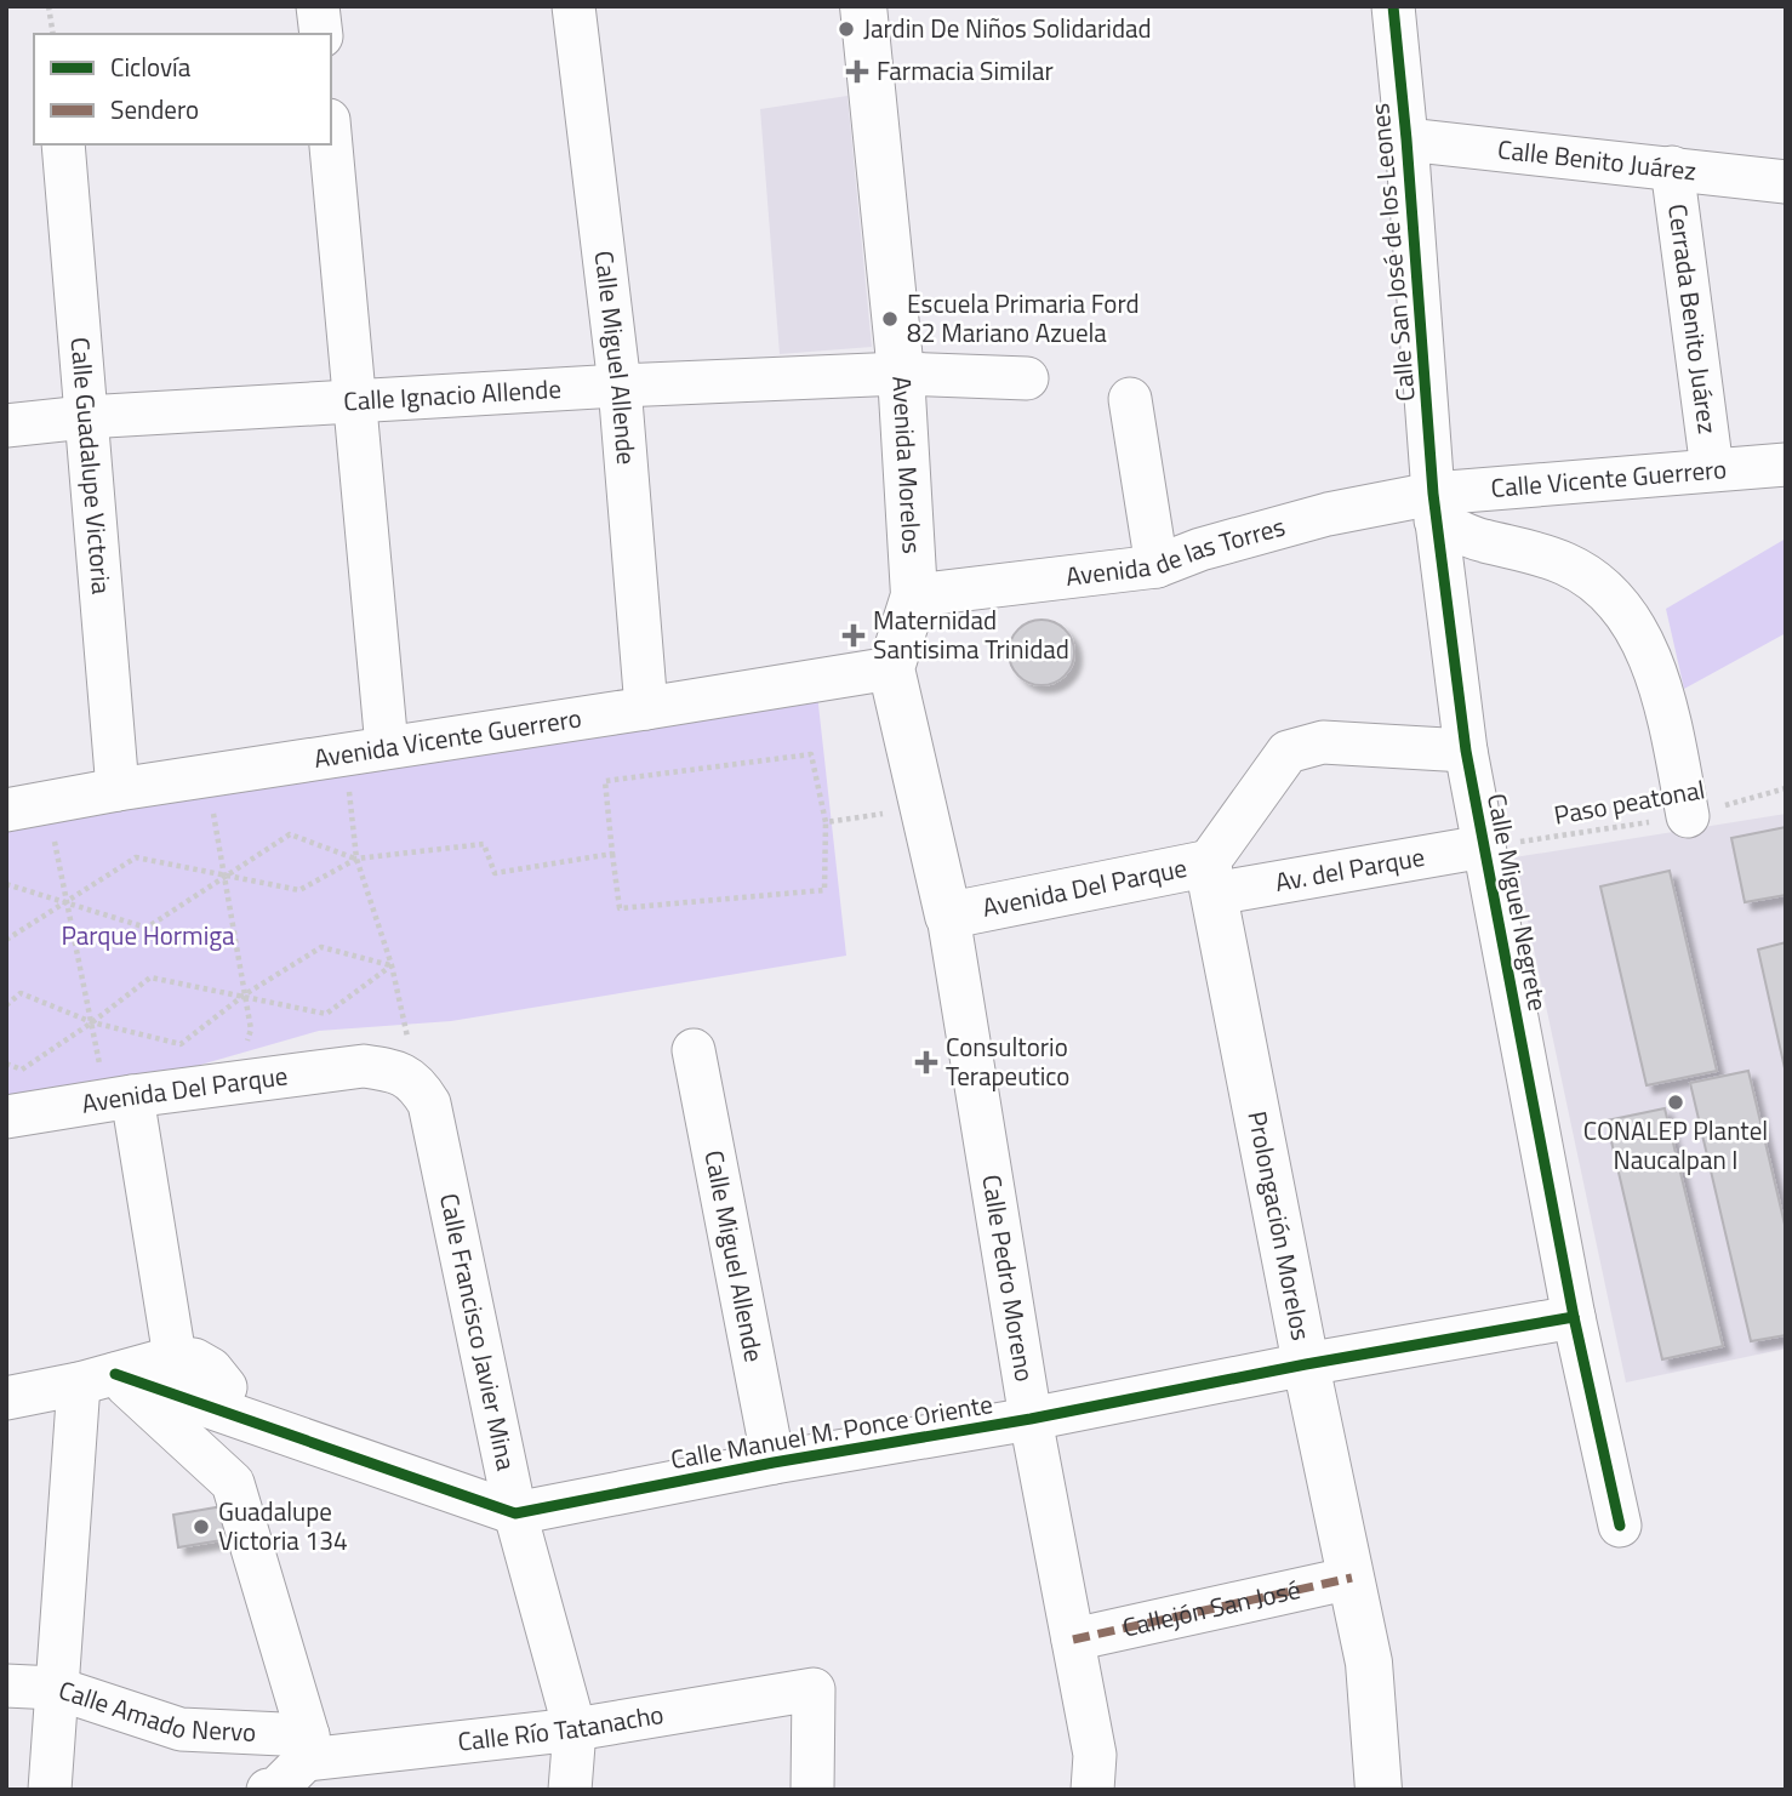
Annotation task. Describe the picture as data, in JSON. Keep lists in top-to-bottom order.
{
  "streets": {
    "main road": ["Avenida Morelos", "Avenida Del Parque", "Prolongación Morelos"],
    "street": [
      "Calle Benito Juárez",
      "Calle San José de los Leones",
      "Cerrada Benito Juárez",
      "Calle Miguel Allende",
      "Calle Ignacio Allende",
      "Calle Guadalupe Victoria",
      "Calle Vicente Guerrero",
      "Avenida de las Torres",
      "Avenida Vicente Guerrero",
      "Av. del Parque",
      "Calle Miguel Negrete",
      "Calle Pedro Moreno",
      "Calle Francisco Javier Mina",
      "Calle Manuel M. Ponce Oriente",
      "Callejón San José",
      "Calle Amado Nervo",
      "Calle Río Tatanacho"
    ],
    "path": ["Paso peatonal"]
  },
  "crossings": [
    ["Calle Benito Juárez", "Calle San José de los Leones"],
    ["Calle Benito Juárez", "Cerrada Benito Juárez"],
    ["Calle San José de los Leones", "Calle Vicente Guerrero"],
    ["Calle San José de los Leones", "Avenida de las Torres"],
    ["Calle San José de los Leones", "Calle Miguel Negrete"],
    ["Cerrada Benito Juárez", "Calle Vicente Guerrero"],
    ["Calle Miguel Allende", "Calle Ignacio Allende"],
    ["Calle Miguel Allende", "Avenida Vicente Guerrero"],
    ["Calle Miguel Allende", "Calle Manuel M. Ponce Oriente"],
    ["Calle Ignacio Allende", "Calle Guadalupe Victoria"],
    ["Calle Ignacio Allende", "Avenida Morelos"],
    ["Calle Guadalupe Victoria", "Avenida Vicente Guerrero"],
    ["Avenida Morelos", "Avenida de las Torres"],
    ["Avenida Morelos", "Avenida Vicente Guerrero"],
    ["Calle Vicente Guerrero", "Avenida de las Torres"],
    ["Calle Vicente Guerrero", "Calle Miguel Negrete"],
    ["Avenida de las Torres", "Calle Miguel Negrete"],
    ["Paso peatonal", "Av. del Parque"],
    ["Paso peatonal", "Calle Miguel Negrete"],
    ["Av. del Parque", "Avenida Del Parque"],
    ["Av. del Parque", "Calle Miguel Negrete"],
    ["Av. del Parque", "Prolongación Morelos"],
    ["Avenida Del Parque", "Calle Miguel Negrete"],
    ["Avenida Del Parque", "Prolongación Morelos"],
    ["Avenida Del Parque", "Calle Pedro Moreno"],
    ["Avenida Del Parque", "Calle Francisco Javier Mina"],
    ["Calle Miguel Negrete", "Calle Manuel M. Ponce Oriente"],
    ["Prolongación Morelos", "Calle Manuel M. Ponce Oriente"],
    ["Prolongación Morelos", "Callejón San José"],
    ["Calle Pedro Moreno", "Calle Manuel M. Ponce Oriente"],
    ["Calle Pedro Moreno", "Callejón San José"],
    ["Calle Francisco Javier Mina", "Calle Manuel M. Ponce Oriente"],
    ["Calle Francisco Javier Mina", "Calle Río Tatanacho"],
    ["Calle Amado Nervo", "Calle Río Tatanacho"]
  ],
  "parks": ["Parque Hormiga"],
  "places": {
    "other": [
      "Jardin De Niños Solidaridad",
      "Escuela Primaria Ford 82 Mariano Azuela",
      "CONALEP Plantel Naucalpan I",
      "Guadalupe Victoria 134"
    ],
    "health": ["Farmacia Similar", "Maternidad Santisima Trinidad", "Consultorio Terapeutico"]
  },
  "legend": ["Ciclovía", "Sendero"]
}
